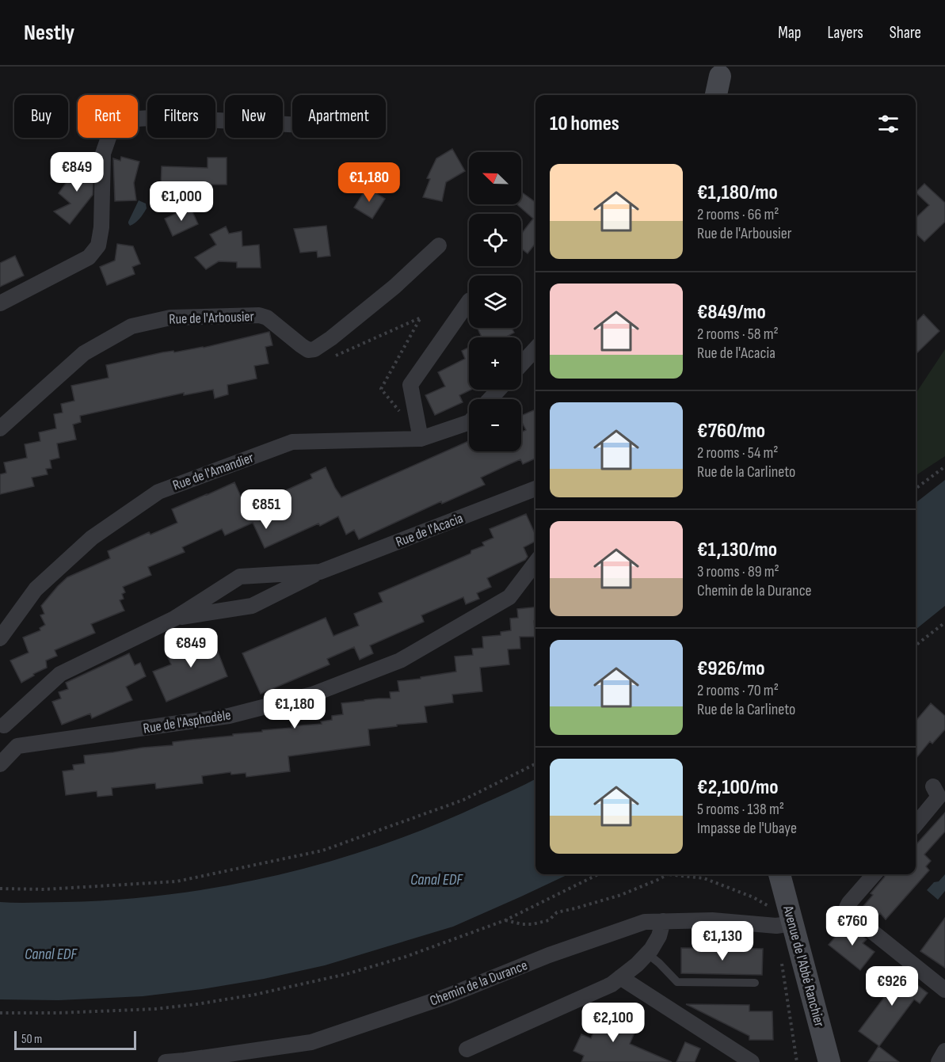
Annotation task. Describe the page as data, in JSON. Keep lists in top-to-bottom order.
{
  "streets": {
    "street": [
      "Rue de l'Arbousier",
      "Rue de l'Amandier",
      "Rue de l'Acacia",
      "Rue de l'Asphodèle",
      "Avenue de l'Abbé Ranchier",
      "Chemin de la Durance"
    ]
  },
  "crossings": [
    ["Avenue de l'Abbé Ranchier", "Chemin de la Durance"]
  ],
  "water": ["Canal EDF"],
  "scale_bar": "50 m",
  "north": "top left",
  "page": {
    "header": "Nestly",
    "nav": ["Map", "Layers", "Share"],
    "chip": [
      "Buy",
      "Rent",
      "Filters",
      "New",
      "Apartment"
    ],
    "heading": "10 homes",
    "map_buttons": ["+", "−"],
    "price": [
      "€849",
      "€1,180",
      "€1,000",
      "€851",
      "€849",
      "€1,180",
      "€760",
      "€1,130",
      "€926",
      "€2,100"
    ],
    "list": [
      {
        "name": "€1,180/mo",
        "note": "2 rooms · 66 m² · Rue de l'Arbousier"
      },
      {
        "name": "€849/mo",
        "note": "2 rooms · 58 m² · Rue de l'Acacia"
      },
      {
        "name": "€760/mo",
        "note": "2 rooms · 54 m² · Rue de la Carlineto"
      },
      {
        "name": "€1,130/mo",
        "note": "3 rooms · 89 m² · Chemin de la Durance"
      },
      {
        "name": "€926/mo",
        "note": "2 rooms · 70 m² · Rue de la Carlineto"
      },
      {
        "name": "€2,100/mo",
        "note": "5 rooms · 138 m² · Impasse de l'Ubaye"
      }
    ],
    "scale": "50 m"
  }
}
